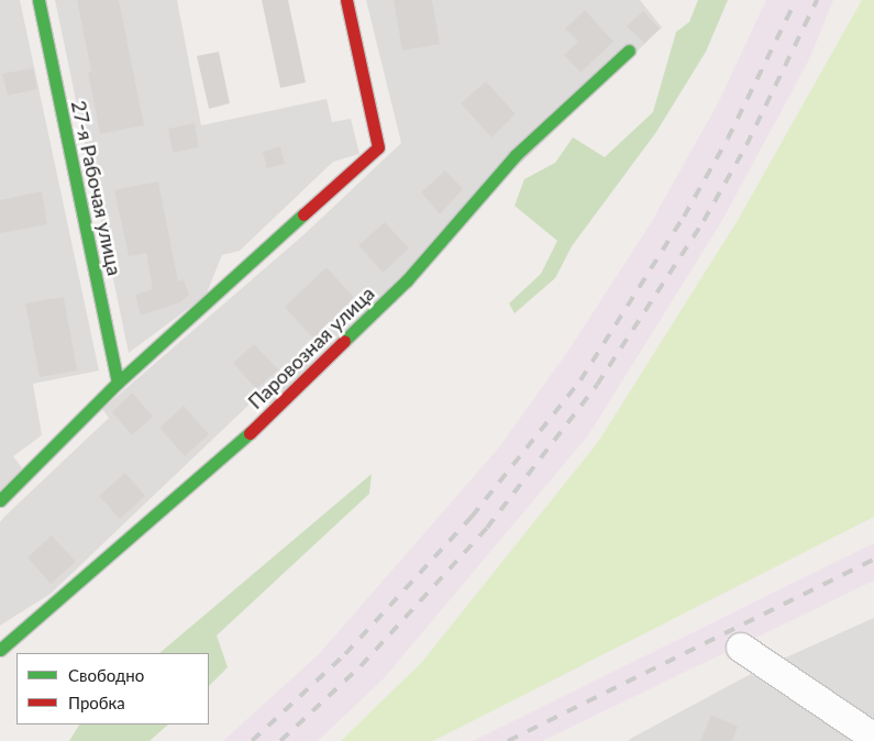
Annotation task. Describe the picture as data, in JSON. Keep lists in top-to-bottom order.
{
  "streets": {
    "street": ["27-я Рабочая улица", "Паровозная улица"]
  },
  "legend": ["Свободно", "Пробка"]
}
